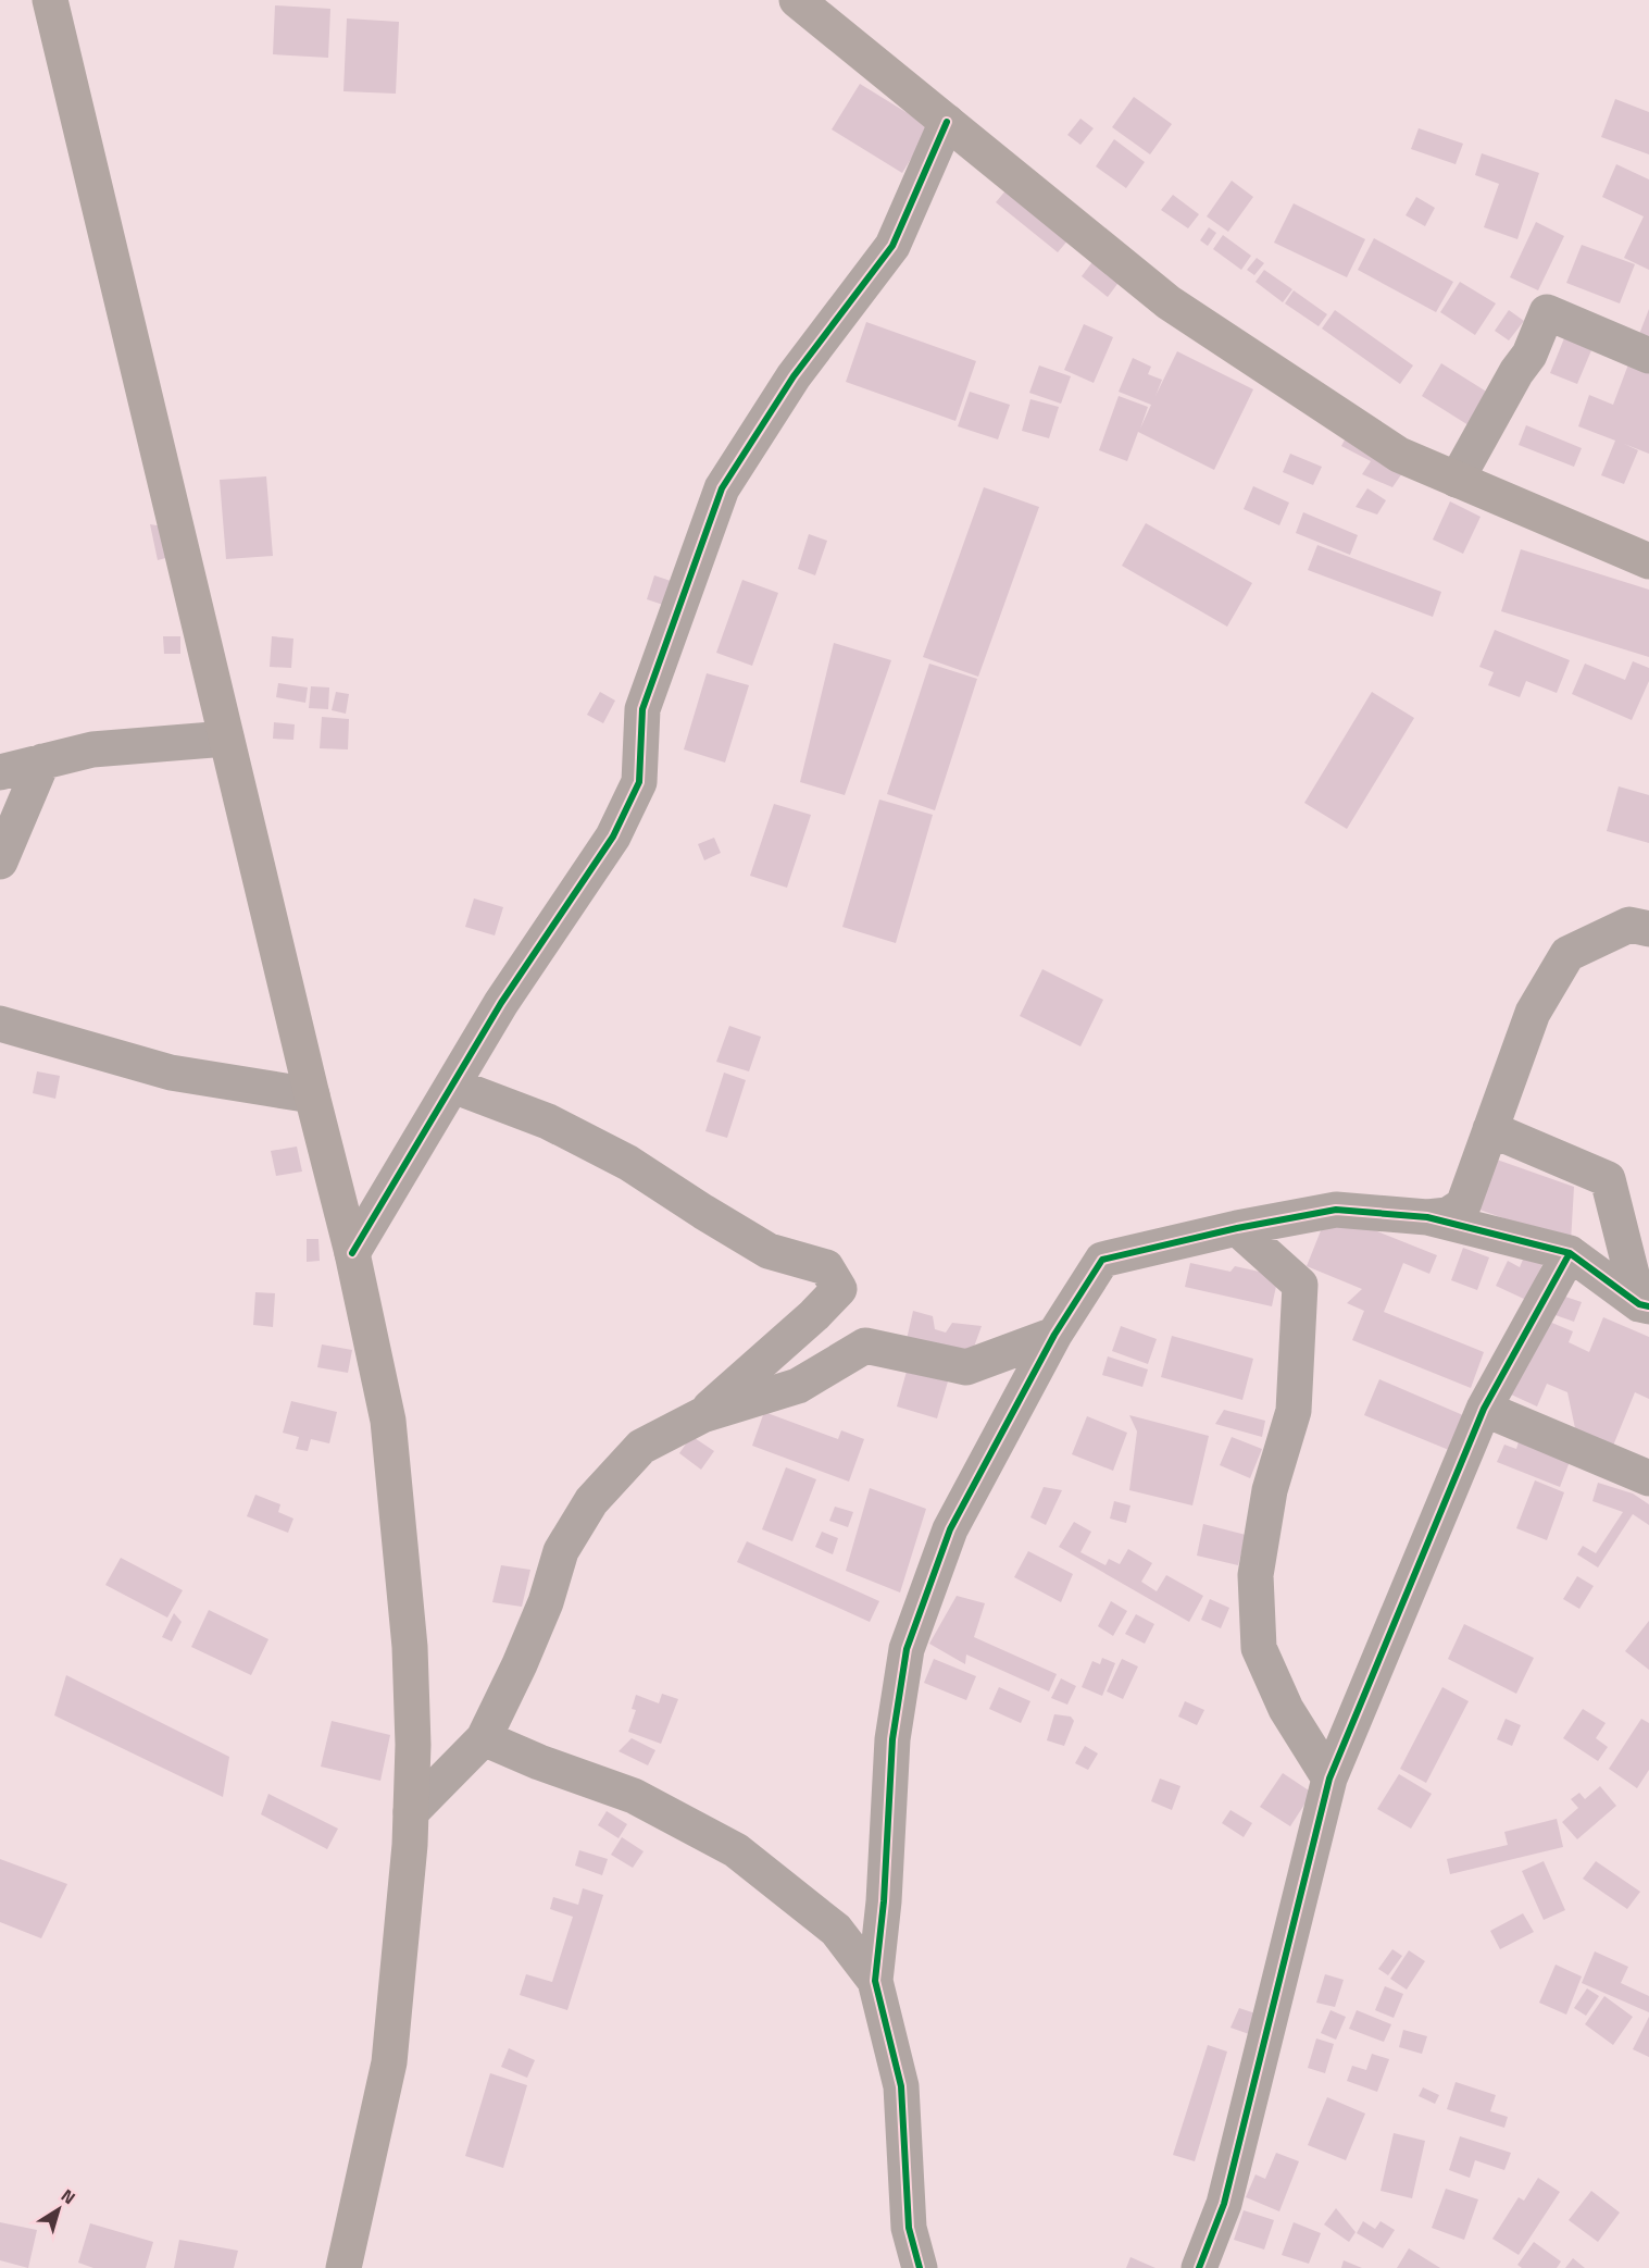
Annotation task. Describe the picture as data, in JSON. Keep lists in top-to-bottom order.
{
  "north": "top right"
}
